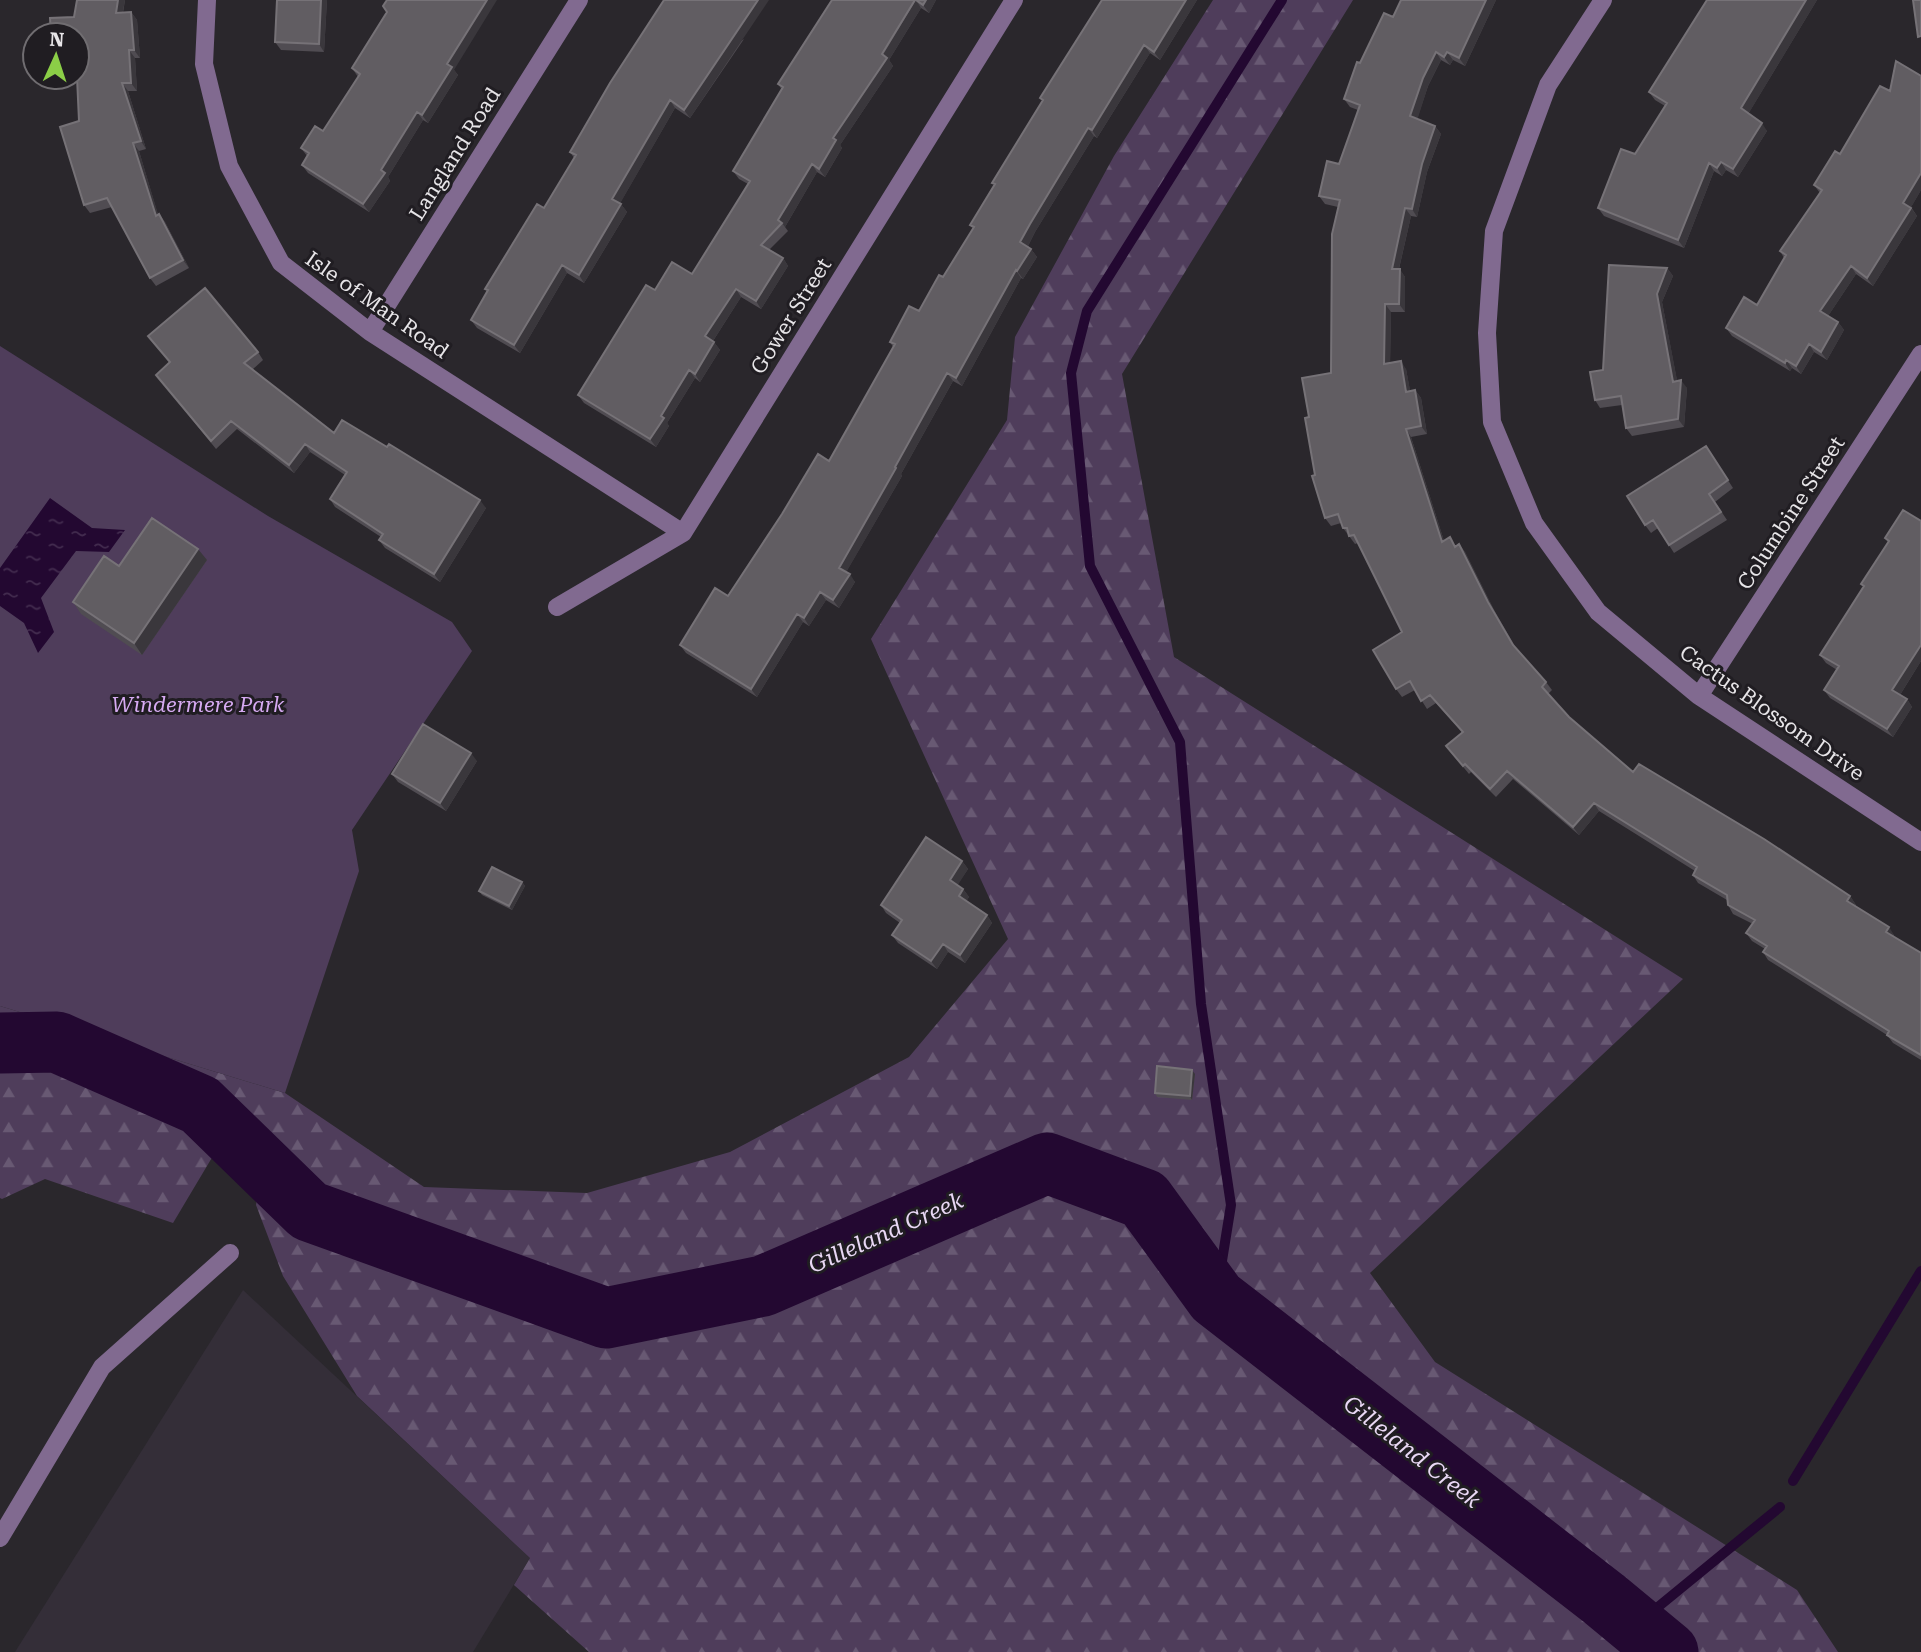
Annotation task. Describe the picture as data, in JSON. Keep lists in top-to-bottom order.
{
  "streets": {
    "street": [
      "Langland Road",
      "Isle of Man Road",
      "Gower Street",
      "Columbine Street",
      "Cactus Blossom Drive"
    ]
  },
  "crossings": [
    ["Langland Road", "Isle of Man Road"],
    ["Isle of Man Road", "Gower Street"],
    ["Columbine Street", "Cactus Blossom Drive"]
  ],
  "water": ["Gilleland Creek"],
  "parks": ["Windermere Park"],
  "north": "top"
}
